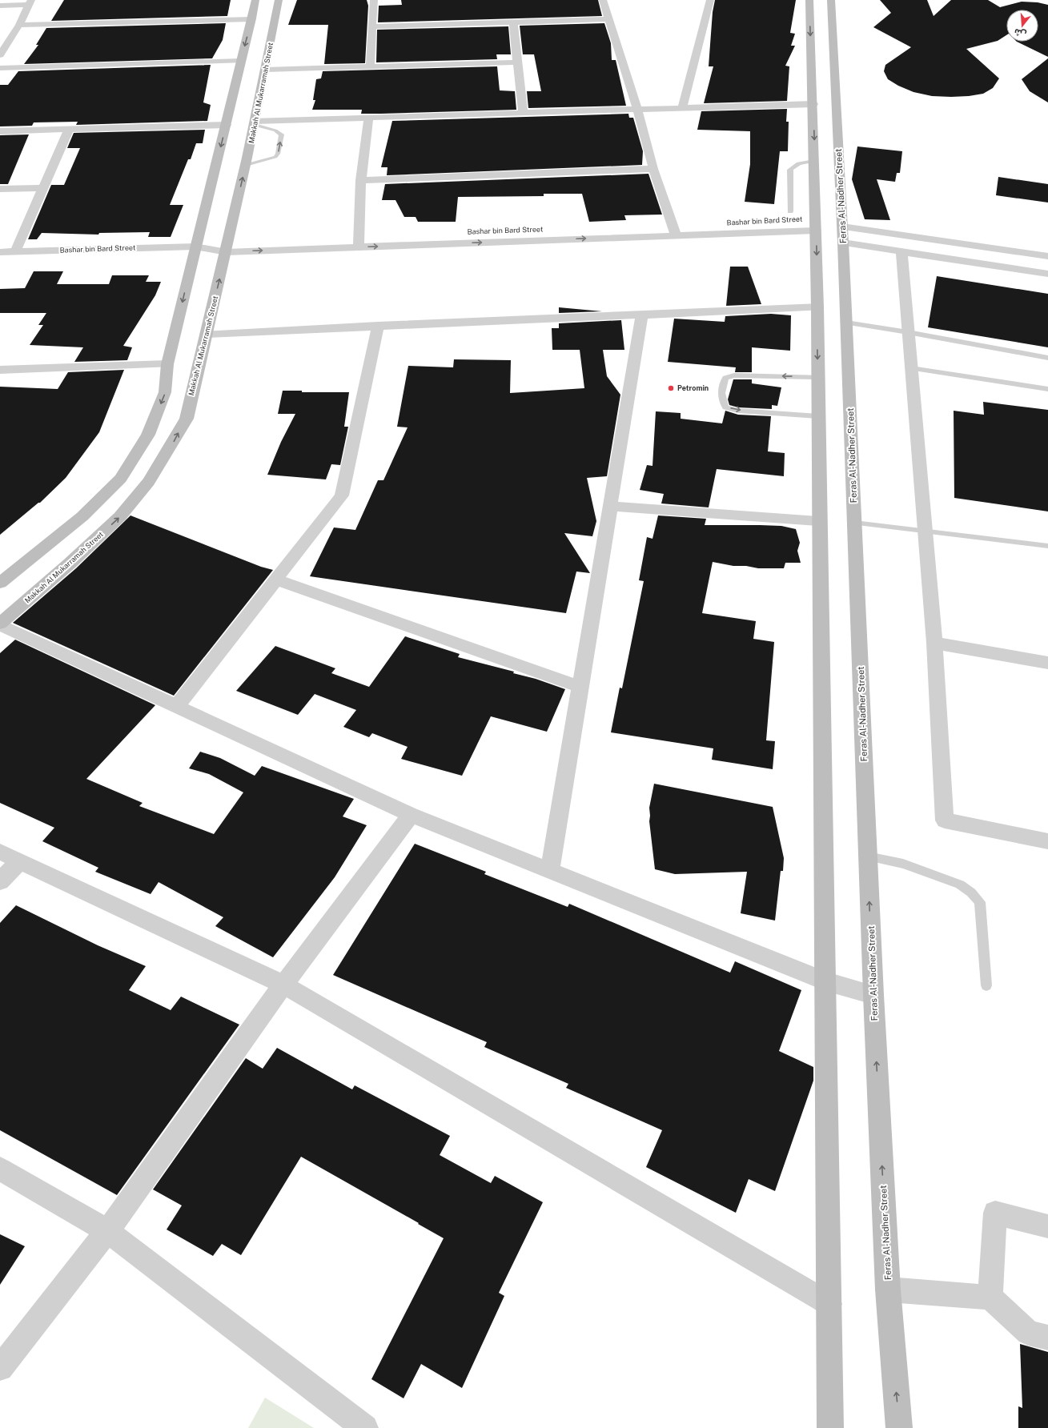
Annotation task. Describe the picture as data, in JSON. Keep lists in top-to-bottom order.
{
  "streets": {
    "street": ["Makkah Al Mukarramah Street", "Feras Al-Nadher Street", "Bashar bin Bard Street"]
  },
  "crossings": [
    ["Makkah Al Mukarramah Street", "Bashar bin Bard Street"]
  ],
  "places": ["Petromin"],
  "north": "bottom"
}
